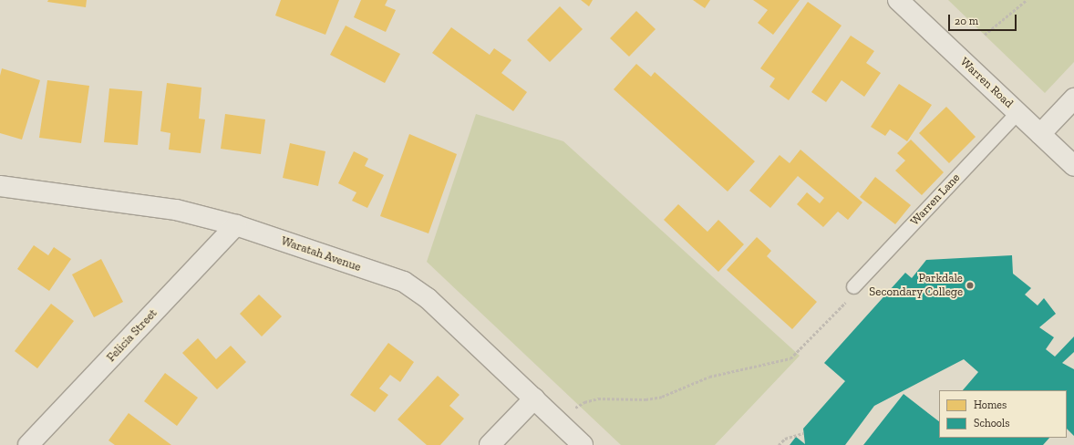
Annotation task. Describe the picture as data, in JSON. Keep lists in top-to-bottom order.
{
  "streets": {
    "street": ["Warren Road", "Waratah Avenue", "Felicia Street"],
    "lane": ["Warren Lane"]
  },
  "crossings": [
    ["Warren Road", "Warren Lane"],
    ["Waratah Avenue", "Felicia Street"]
  ],
  "places": ["Parkdale Secondary College"],
  "legend": ["Homes", "Schools"],
  "scale_bar": "20 m"
}
